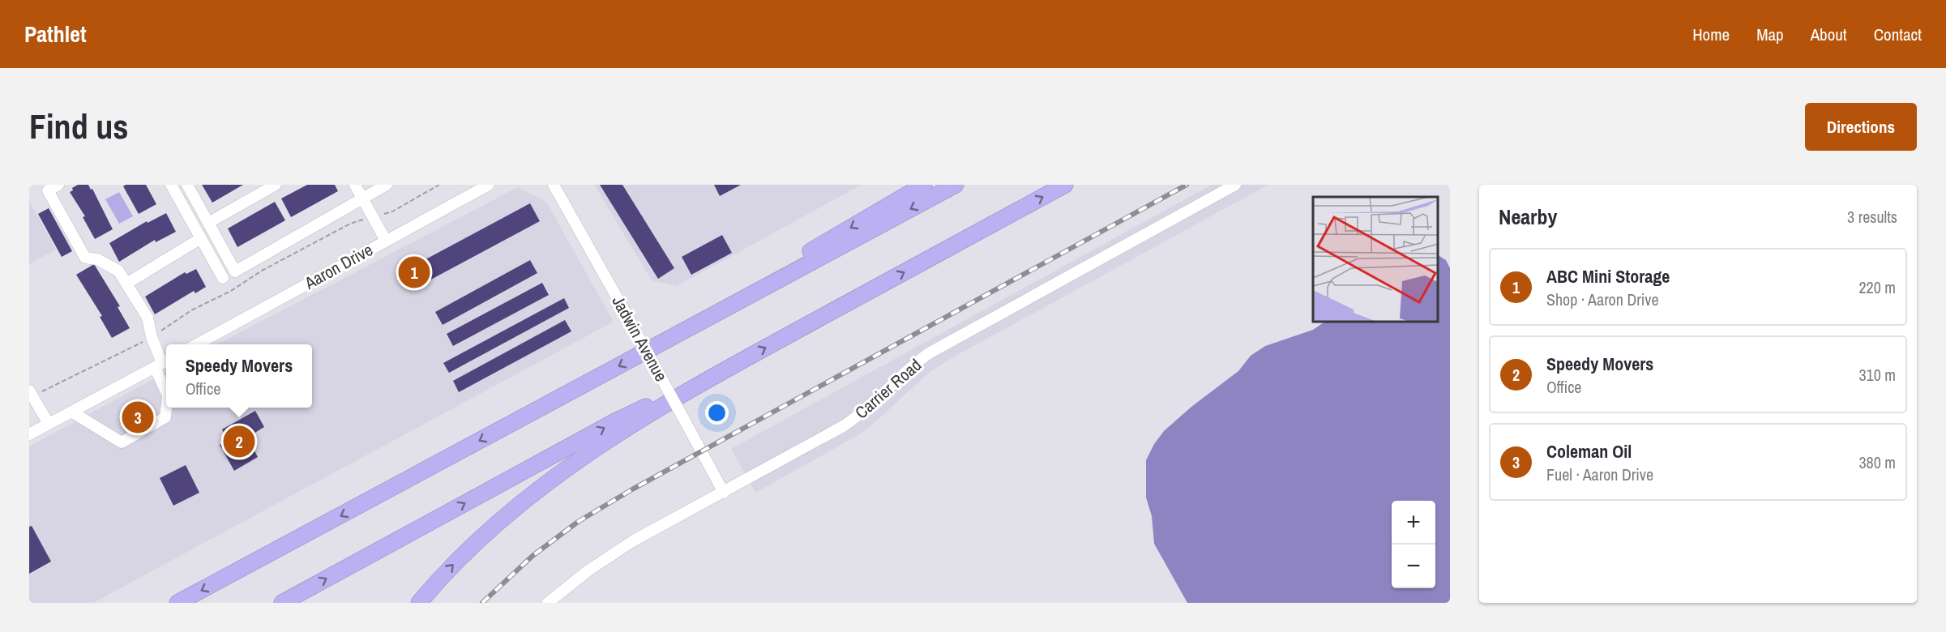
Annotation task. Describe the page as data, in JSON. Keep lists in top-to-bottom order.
{
  "streets": {
    "street": ["Aaron Drive", "Jadwin Avenue", "Carrier Road"]
  },
  "crossings": [
    ["Jadwin Avenue", "Carrier Road"]
  ],
  "page": {
    "header": "Pathlet",
    "nav": [
      "Home",
      "Map",
      "About",
      "Contact"
    ],
    "buttons": "Directions",
    "title": "Find us",
    "heading": ["Nearby", "3 results"],
    "list": [
      {
        "mark": "1",
        "name": "ABC Mini Storage",
        "note": "Shop · Aaron Drive",
        "value": "220 m"
      },
      {
        "mark": "2",
        "name": "Speedy Movers",
        "note": "Office",
        "value": "310 m"
      },
      {
        "mark": "3",
        "name": "Coleman Oil",
        "note": "Fuel · Aaron Drive",
        "value": "380 m"
      }
    ],
    "pins": ["1", "3", "2"],
    "popup": ["Speedy Movers", "Office"],
    "map_buttons": ["+", "−"]
  }
}
